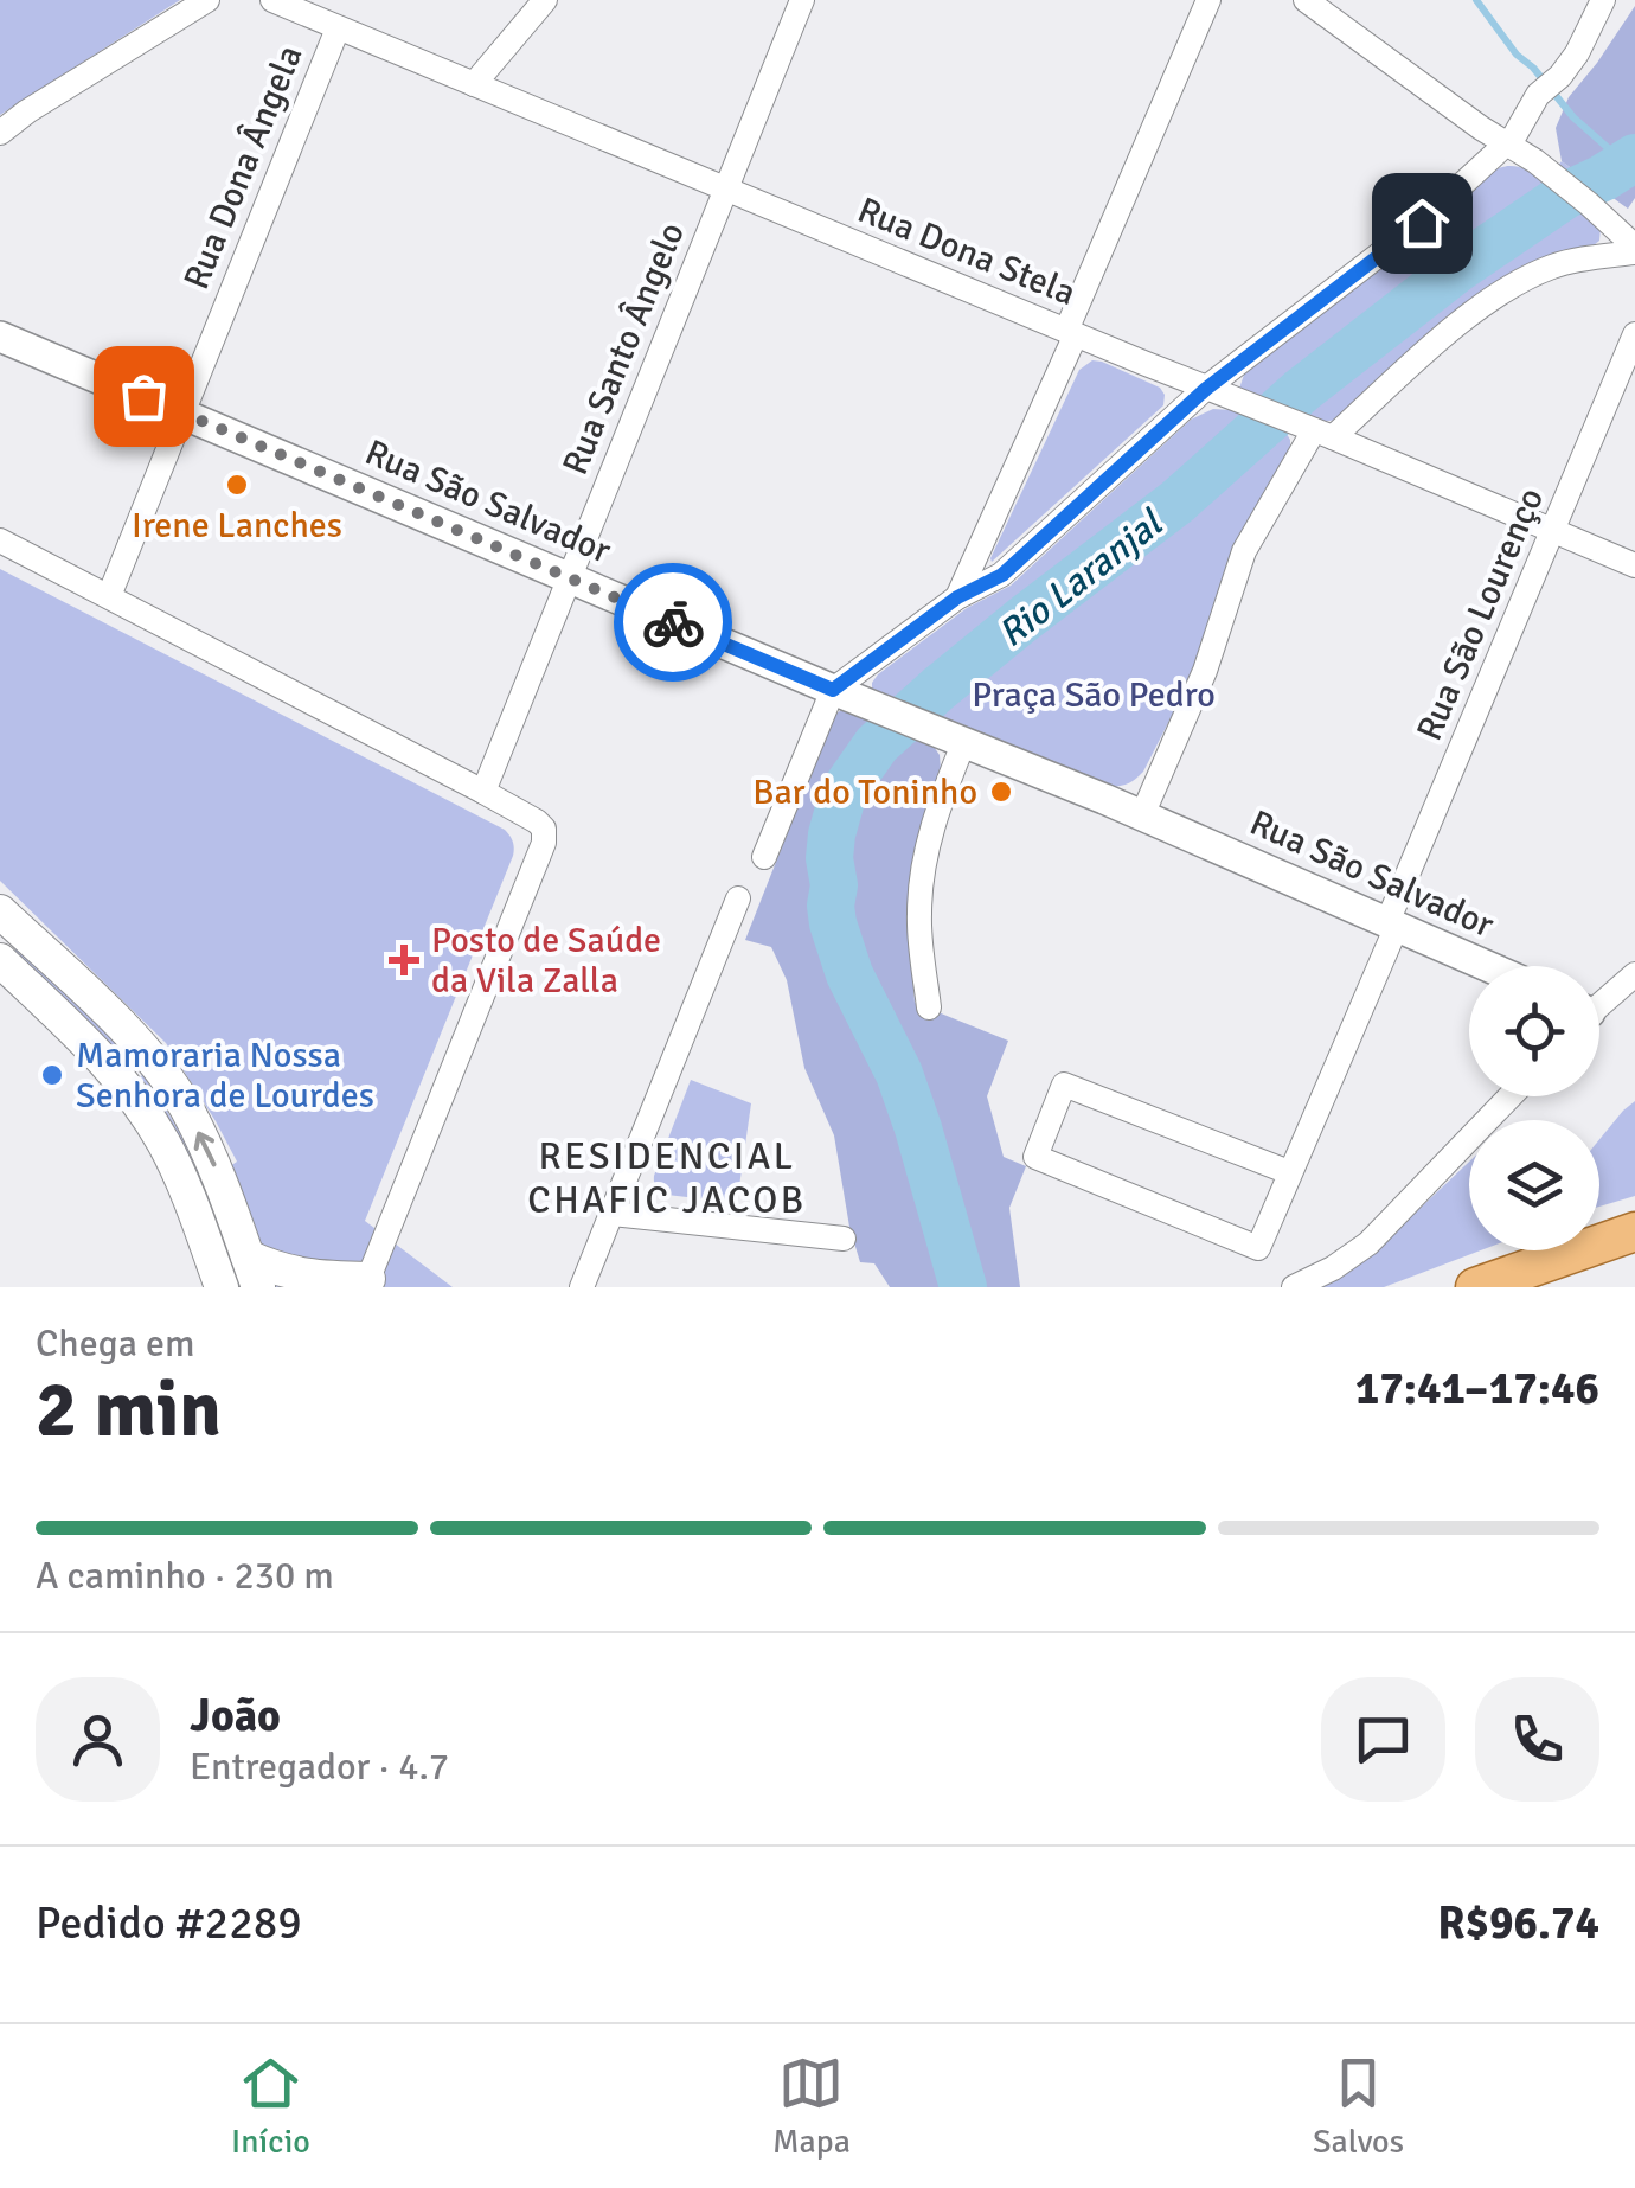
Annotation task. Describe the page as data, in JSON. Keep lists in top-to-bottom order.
{
  "streets": {
    "street": [
      "Rua Dona Ângela",
      "Rua Dona Stela",
      "Rua Santo Ângelo",
      "Rua São Salvador",
      "Rua São Lourenço"
    ]
  },
  "crossings": [
    ["Rua Dona Ângela", "Rua Dona Stela"],
    ["Rua Dona Ângela", "Rua São Salvador"],
    ["Rua Dona Stela", "Rua Santo Ângelo"],
    ["Rua Dona Stela", "Rua São Lourenço"],
    ["Rua Santo Ângelo", "Rua São Salvador"],
    ["Rua São Salvador", "Rua São Lourenço"]
  ],
  "districts": ["RESIDENCIAL CHAFIC JACOB"],
  "water": ["Rio Laranjal"],
  "parks": ["Praça São Pedro"],
  "places": {
    "other": ["Irene Lanches", "Bar do Toninho", "Mamoraria Nossa Senhora de Lourdes"],
    "health": ["Posto de Saúde da Vila Zalla"]
  },
  "page": {
    "heading": ["2 min", "Chega em", "17:41–17:46"],
    "panel": [
      "João",
      "Entregador · 4.7",
      "Pedido #2289",
      "R$96.74"
    ],
    "bar": "A caminho · 230 m",
    "tabs": ["Início", "Mapa", "Salvos"]
  }
}
